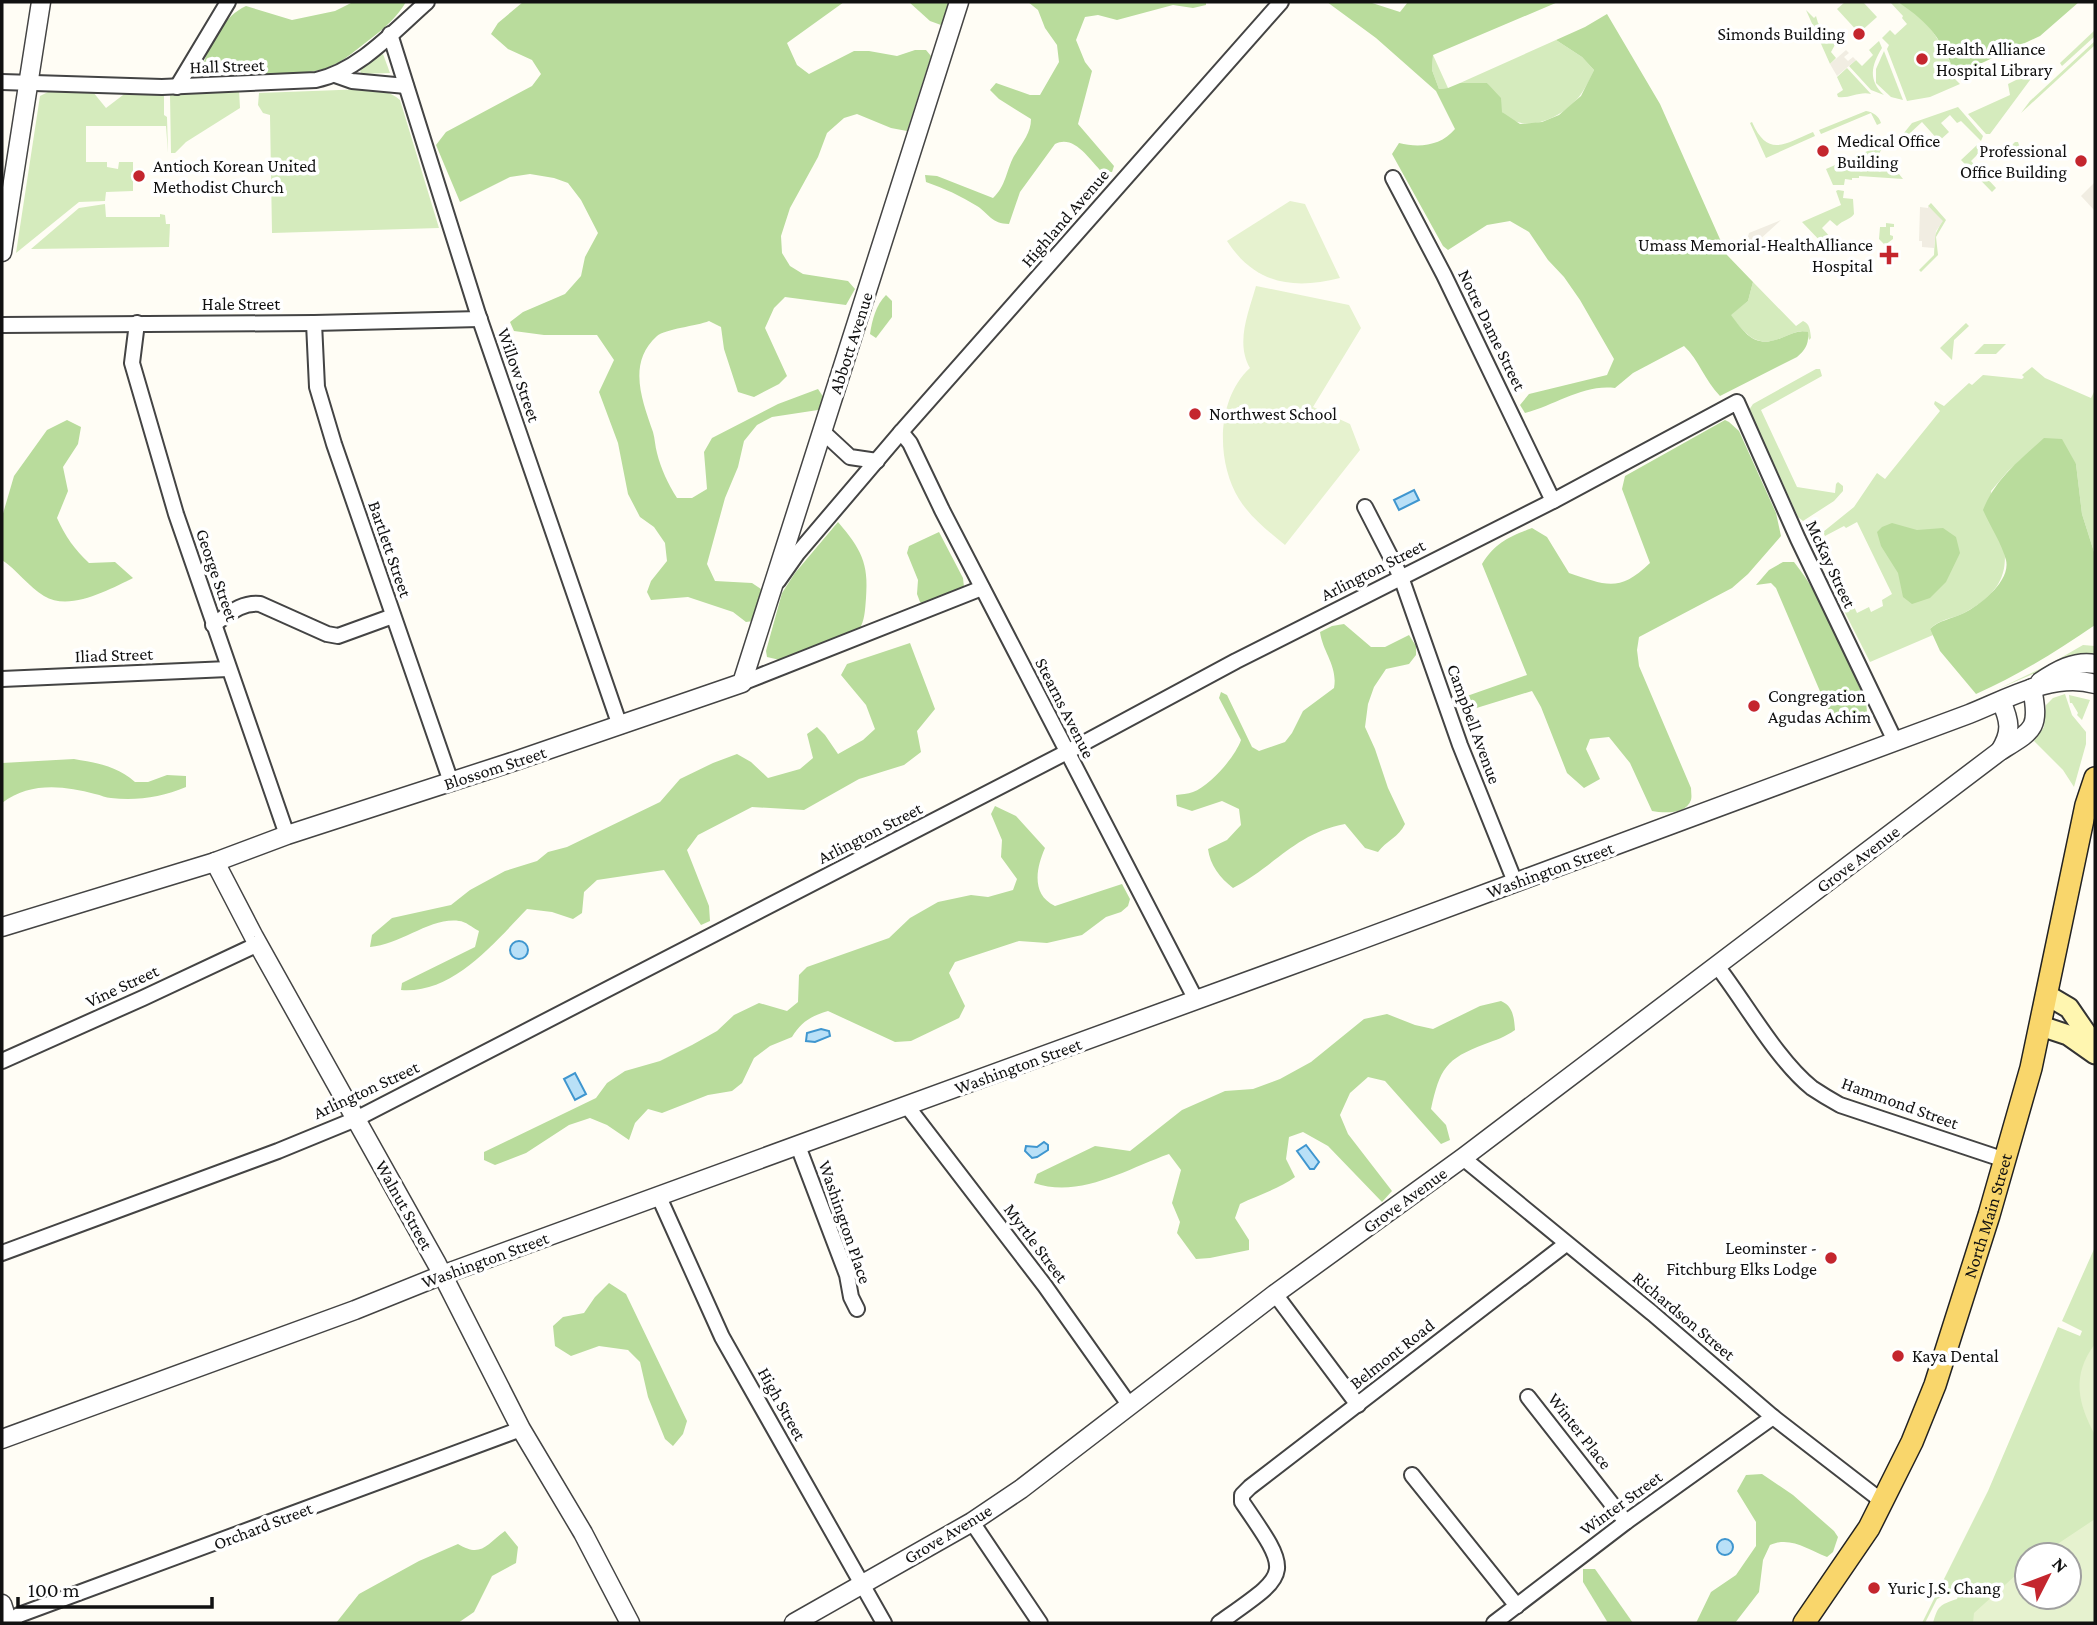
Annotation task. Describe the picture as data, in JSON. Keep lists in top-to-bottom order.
{
  "streets": {
    "main road": ["North Main Street"],
    "street": [
      "Hall Street",
      "Highland Avenue",
      "Hale Street",
      "Notre Dame Street",
      "Abbott Avenue",
      "Willow Street",
      "Bartlett Street",
      "McKay Street",
      "Arlington Street",
      "George Street",
      "Iliad Street",
      "Stearns Avenue",
      "Campbell Avenue",
      "Blossom Street",
      "Grove Avenue",
      "Washington Street",
      "Vine Street",
      "Hammond Street",
      "Walnut Street",
      "Washington Place",
      "Myrtle Street",
      "Richardson Street",
      "Belmont Road",
      "High Street",
      "Winter Place",
      "Winter Street",
      "Orchard Street"
    ]
  },
  "crossings": [
    ["Hall Street", "Willow Street"],
    ["Highland Avenue", "Abbott Avenue"],
    ["Highland Avenue", "Stearns Avenue"],
    ["Hale Street", "Willow Street"],
    ["Hale Street", "Bartlett Street"],
    ["Hale Street", "George Street"],
    ["Notre Dame Street", "Arlington Street"],
    ["Abbott Avenue", "Blossom Street"],
    ["Willow Street", "Blossom Street"],
    ["Bartlett Street", "Blossom Street"],
    ["McKay Street", "Arlington Street"],
    ["McKay Street", "Washington Street"],
    ["Arlington Street", "Stearns Avenue"],
    ["Arlington Street", "Campbell Avenue"],
    ["Arlington Street", "Walnut Street"],
    ["George Street", "Iliad Street"],
    ["George Street", "Blossom Street"],
    ["Stearns Avenue", "Blossom Street"],
    ["Stearns Avenue", "Washington Street"],
    ["Campbell Avenue", "Washington Street"],
    ["Blossom Street", "Walnut Street"],
    ["Grove Avenue", "Washington Street"],
    ["Grove Avenue", "Hammond Street"],
    ["Grove Avenue", "Myrtle Street"],
    ["Grove Avenue", "Richardson Street"],
    ["Grove Avenue", "High Street"],
    ["Washington Street", "Walnut Street"],
    ["Washington Street", "Washington Place"],
    ["Washington Street", "Myrtle Street"],
    ["Washington Street", "High Street"],
    ["Vine Street", "Walnut Street"],
    ["Hammond Street", "North Main Street"],
    ["Walnut Street", "Orchard Street"],
    ["North Main Street", "Richardson Street"],
    ["Richardson Street", "Belmont Road"],
    ["Richardson Street", "Winter Street"],
    ["Winter Place", "Winter Street"]
  ],
  "places": {
    "other": [
      "Simonds Building",
      "Health Alliance Hospital Library",
      "Medical Office Building",
      "Professional Office Building",
      "Antioch Korean United Methodist Church",
      "Northwest School",
      "Congregation Agudas Achim",
      "Leominster - Fitchburg Elks Lodge",
      "Kaya Dental",
      "Yuric J.S. Chang"
    ],
    "health": ["Umass Memorial-HealthAlliance Hospital"]
  },
  "scale_bar": "100 m",
  "north": "top right"
}
